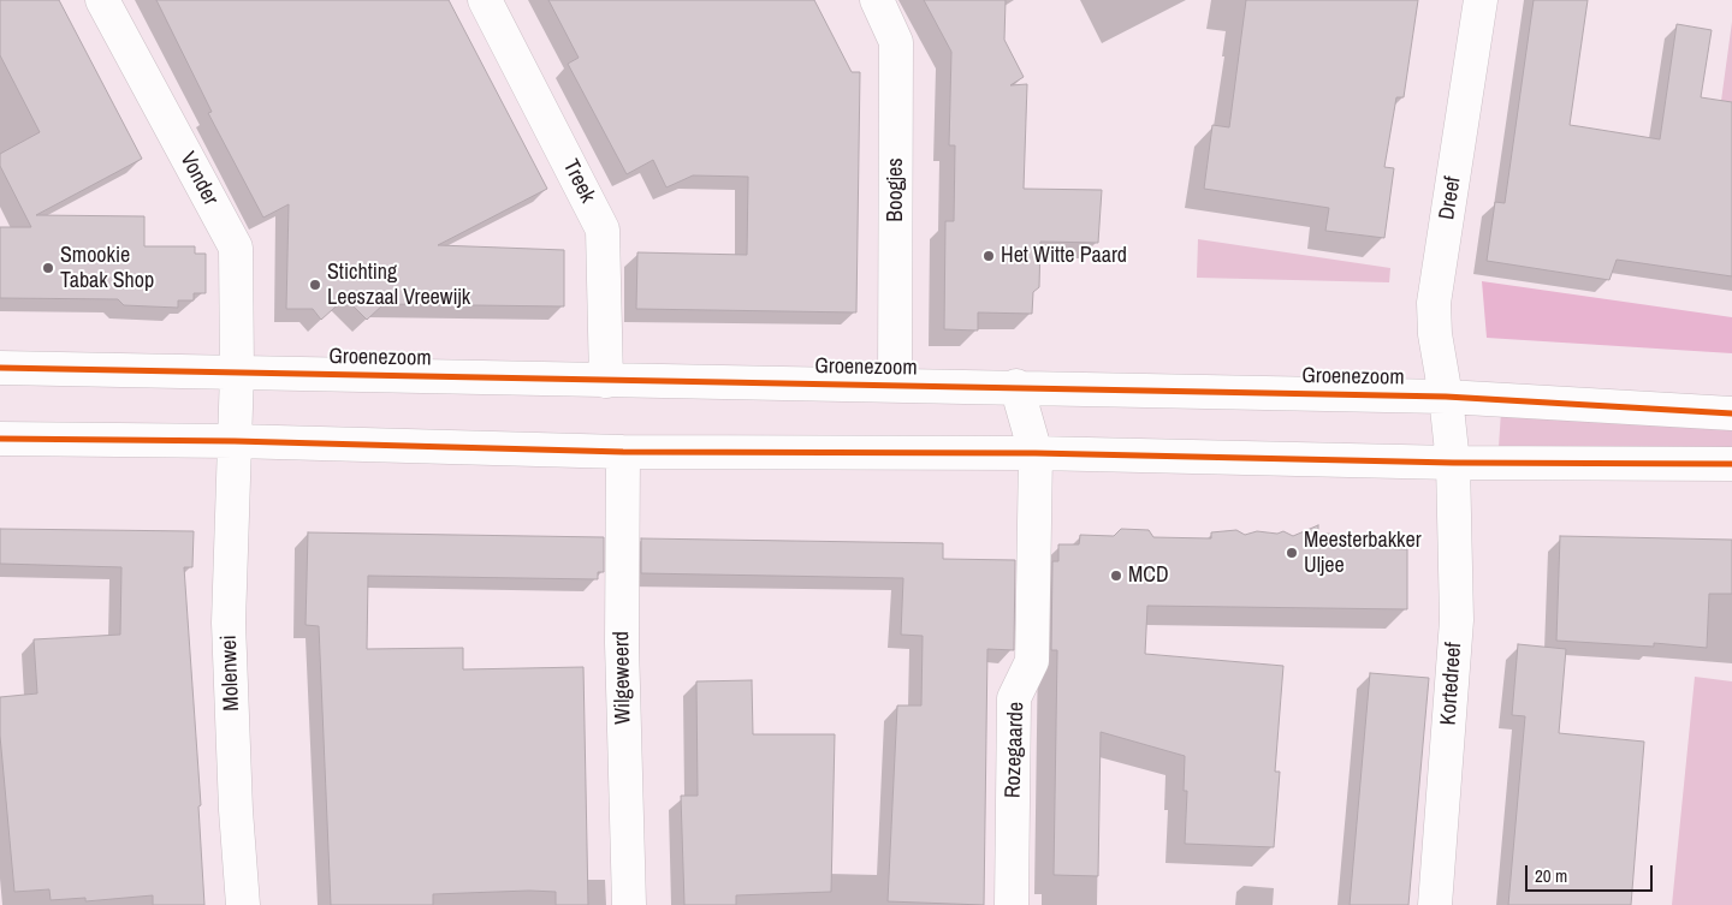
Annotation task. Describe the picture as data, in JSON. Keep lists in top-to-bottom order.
{
  "streets": {
    "street": [
      "Vonder",
      "Treek",
      "Boogjes",
      "Dreef",
      "Groenezoom",
      "Molenwei",
      "Wilgeweerd",
      "Kortedreef",
      "Rozegaarde"
    ]
  },
  "crossings": [
    ["Vonder", "Groenezoom"],
    ["Treek", "Groenezoom"],
    ["Boogjes", "Groenezoom"],
    ["Dreef", "Groenezoom"]
  ],
  "places": [
    "Het Witte Paard",
    "Smookie Tabak Shop",
    "Stichting Leeszaal Vreewijk",
    "Meesterbakker Uljee",
    "MCD"
  ],
  "scale_bar": "20 m"
}
